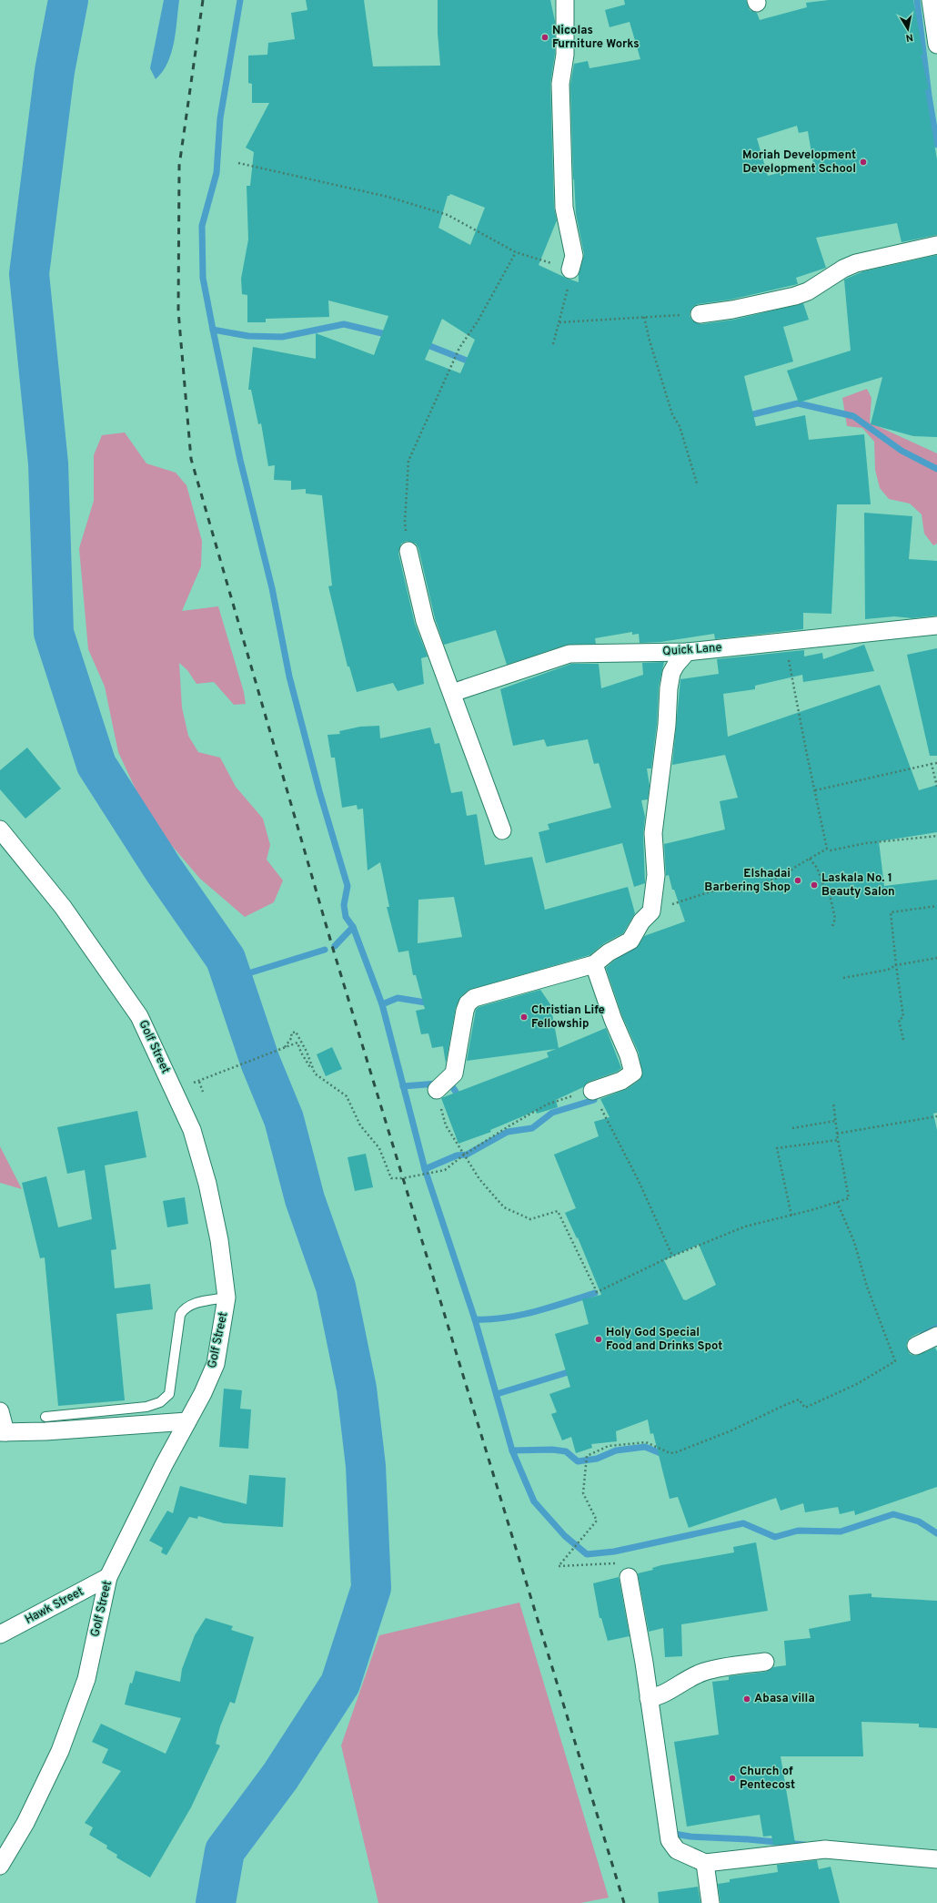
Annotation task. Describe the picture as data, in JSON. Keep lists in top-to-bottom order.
{
  "streets": {
    "street": ["Quick Lane", "Golf Street", "Hawk Street"]
  },
  "crossings": [
    ["Golf Street", "Hawk Street"]
  ],
  "places": [
    "Nicolas Furniture Works",
    "Moriah Development Development School",
    "Elshadai Barbering Shop",
    "Laskala No. 1 Beauty Salon",
    "Christian Life Fellowship",
    "Holy God Special Food and Drinks Spot",
    "Abasa villa",
    "Church of Pentecost"
  ],
  "north": "bottom"
}
